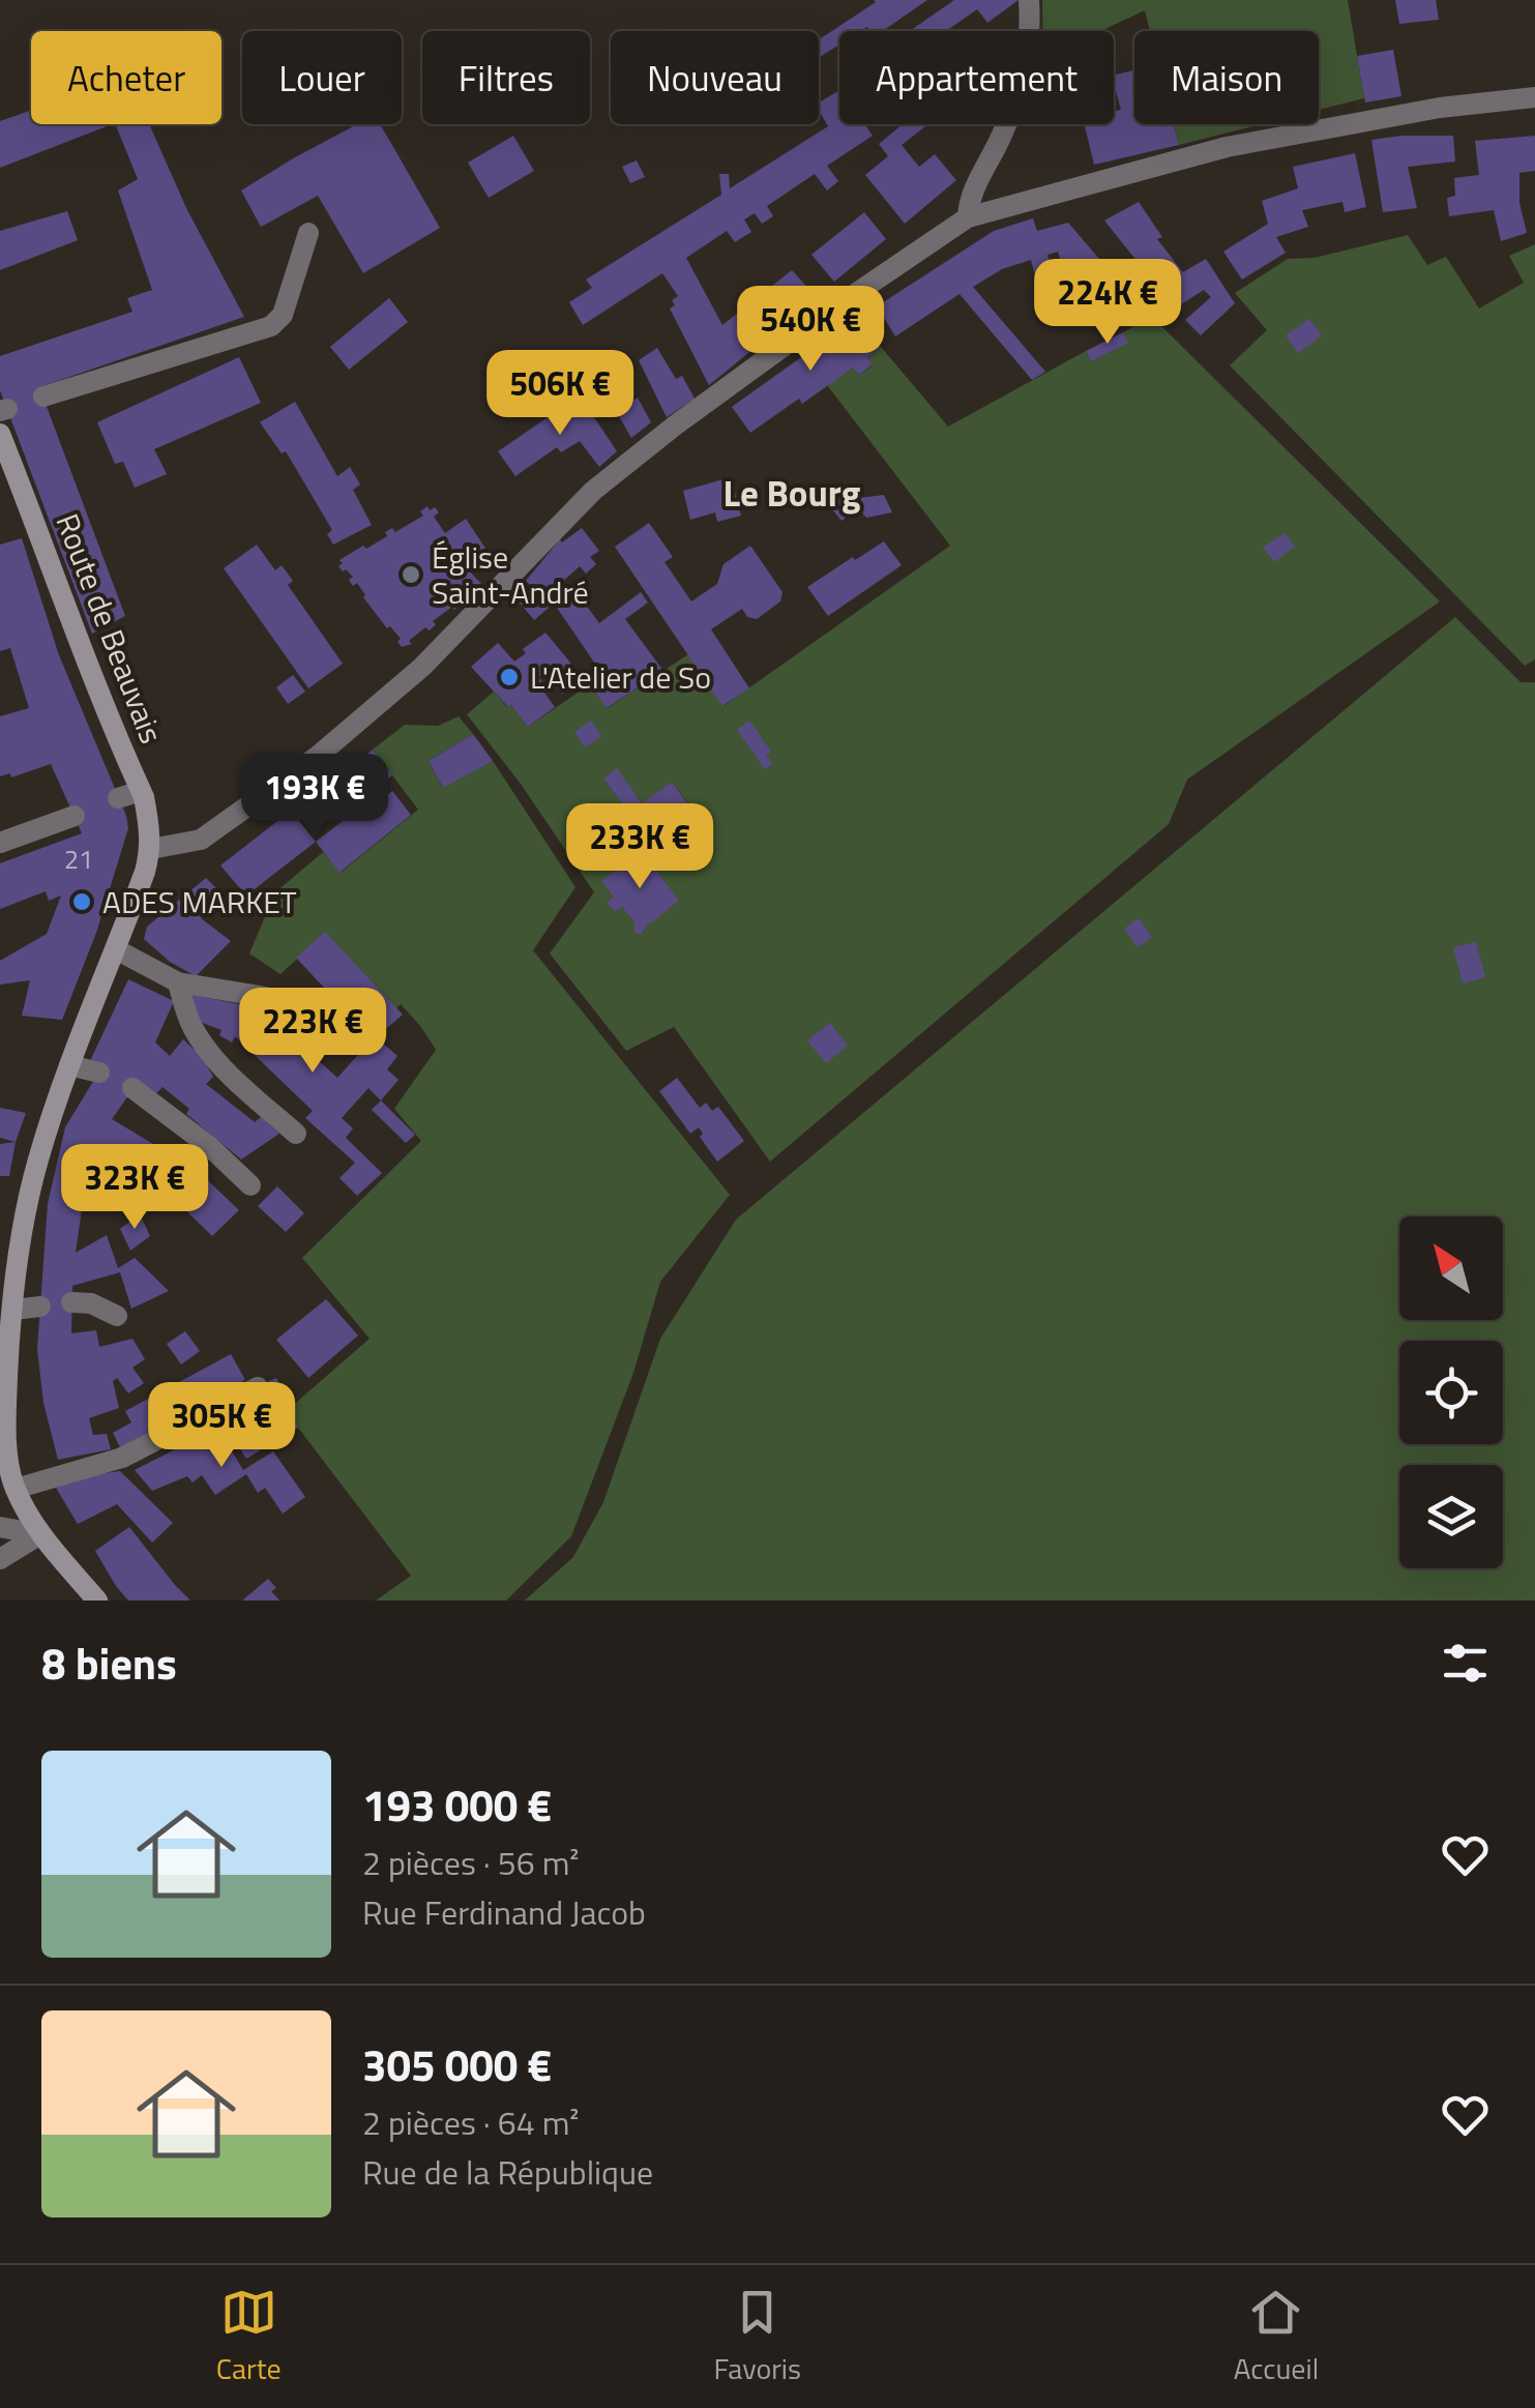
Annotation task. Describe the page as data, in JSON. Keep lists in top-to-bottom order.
{
  "streets": {
    "main road": ["Route de Beauvais"]
  },
  "districts": ["Le Bourg"],
  "places": ["Église Saint-André", "L'Atelier de So", "ADES MARKET"],
  "house_numbers": ["21"],
  "north": "top left",
  "page": {
    "chip": [
      "Acheter",
      "Louer",
      "Filtres",
      "Nouveau",
      "Appartement",
      "Maison"
    ],
    "price": [
      "224K €",
      "540K €",
      "506K €",
      "193K €",
      "233K €",
      "223K €",
      "323K €",
      "305K €"
    ],
    "heading": "8 biens",
    "list": [
      {
        "name": "193 000 €",
        "note": "2 pièces · 56 m² · Rue Ferdinand Jacob"
      },
      {
        "name": "305 000 €",
        "note": "2 pièces · 64 m² · Rue de la République"
      }
    ],
    "tabs": ["Carte", "Favoris", "Accueil"]
  }
}
